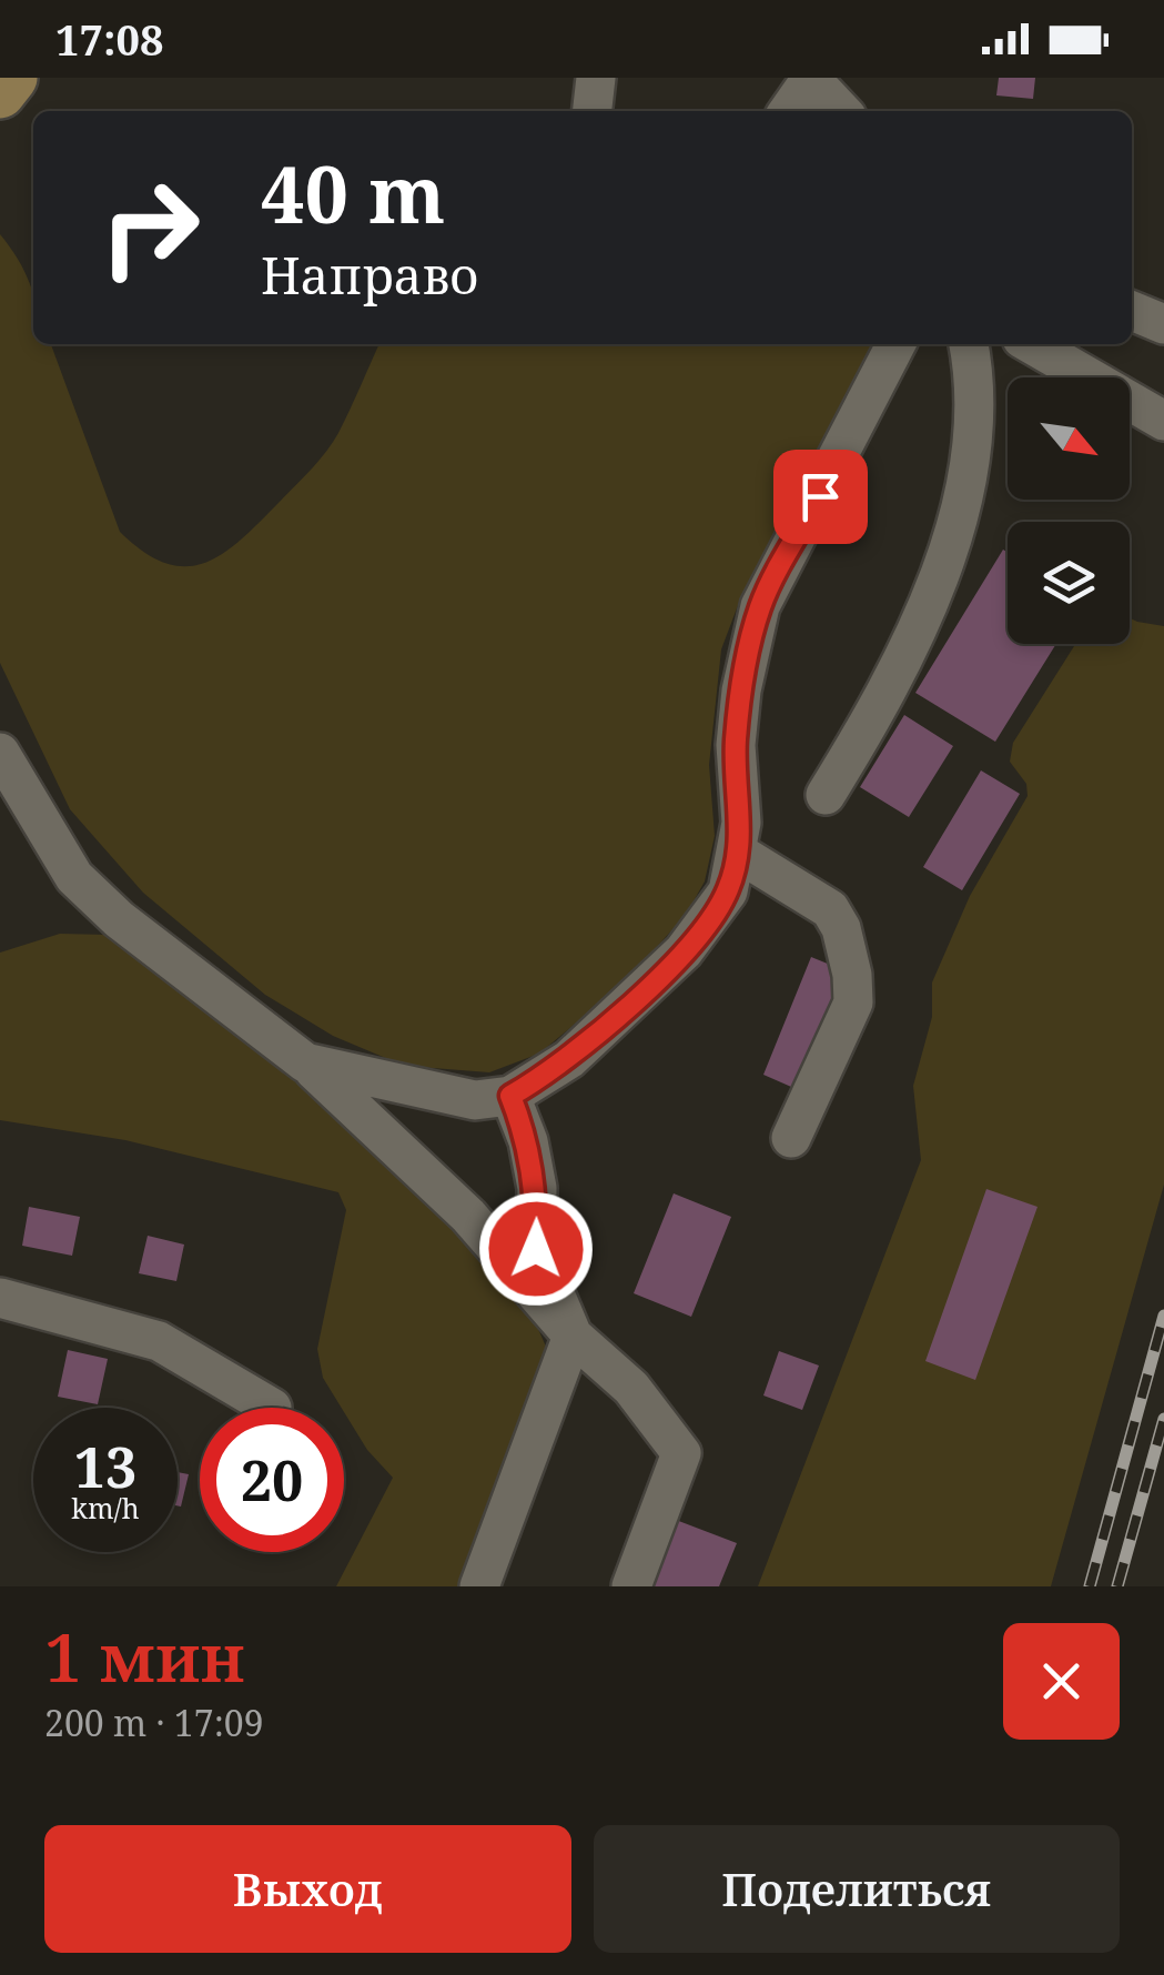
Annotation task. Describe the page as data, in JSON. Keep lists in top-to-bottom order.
{
  "north": "bottom right",
  "page": {
    "status": "17:08",
    "turn": ["40 m", "Направо"],
    "speed": "13 km/h",
    "limit": "20",
    "heading": ["1 мин", "200 m · 17:09"],
    "buttons": ["Выход", "Поделиться"]
  }
}
